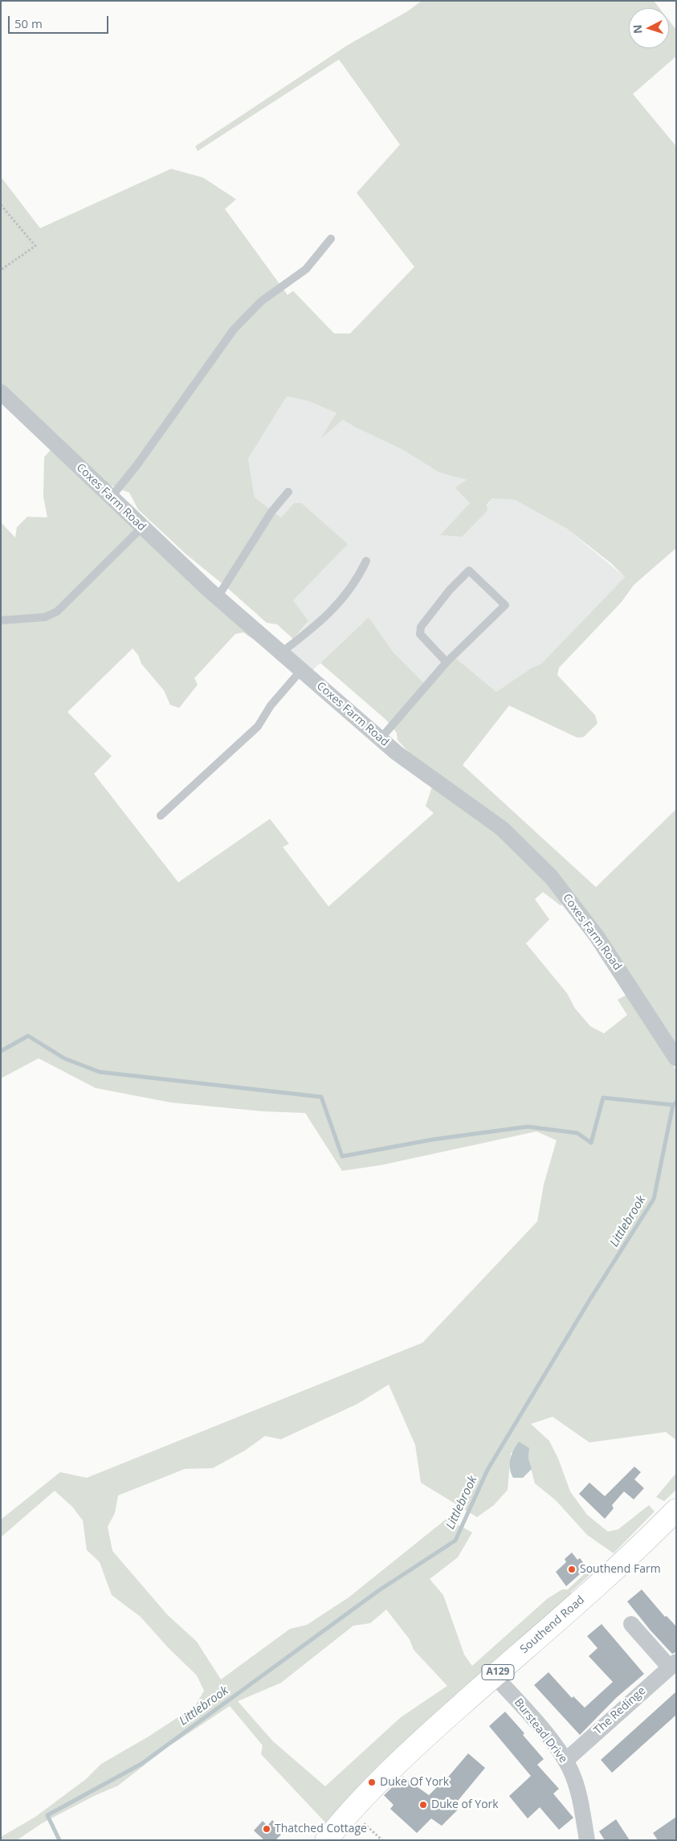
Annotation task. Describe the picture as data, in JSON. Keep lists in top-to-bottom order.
{
  "streets": {
    "main road": ["Southend Road", "A129"],
    "street": ["Coxes Farm Road", "The Redinge", "Burstead Drive"]
  },
  "crossings": [
    ["Southend Road", "Burstead Drive"],
    ["The Redinge", "Burstead Drive"]
  ],
  "water": ["Littlebrook"],
  "places": [
    "Southend Farm",
    "Duke Of York",
    "Duke of York",
    "Thatched Cottage"
  ],
  "scale_bar": "50 m",
  "north": "left"
}
